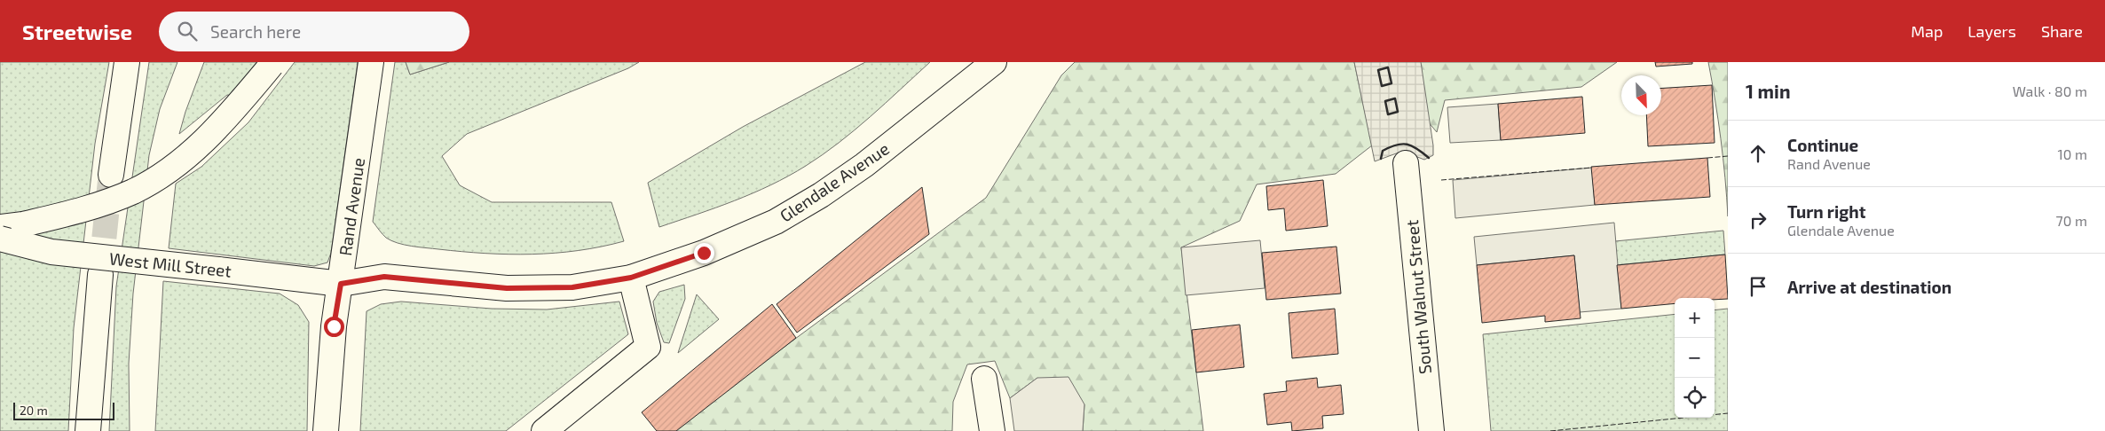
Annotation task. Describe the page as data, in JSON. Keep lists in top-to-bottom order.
{
  "streets": {
    "street": [
      "Glendale Avenue",
      "Rand Avenue",
      "West Mill Street",
      "South Walnut Street"
    ]
  },
  "crossings": [
    ["Glendale Avenue", "Rand Avenue"],
    ["Glendale Avenue", "West Mill Street"],
    ["Rand Avenue", "West Mill Street"]
  ],
  "scale_bar": "20 m",
  "north": "bottom right",
  "page": {
    "header": "Streetwise",
    "search": "Search here",
    "nav": ["Map", "Layers", "Share"],
    "heading": ["1 min", "Walk · 80 m"],
    "list": [
      ["Continue", "Rand Avenue", "10 m"],
      ["Turn right", "Glendale Avenue", "70 m"],
      "Arrive at destination"
    ],
    "map_buttons": ["+", "−"],
    "scale": "20 m"
  }
}
